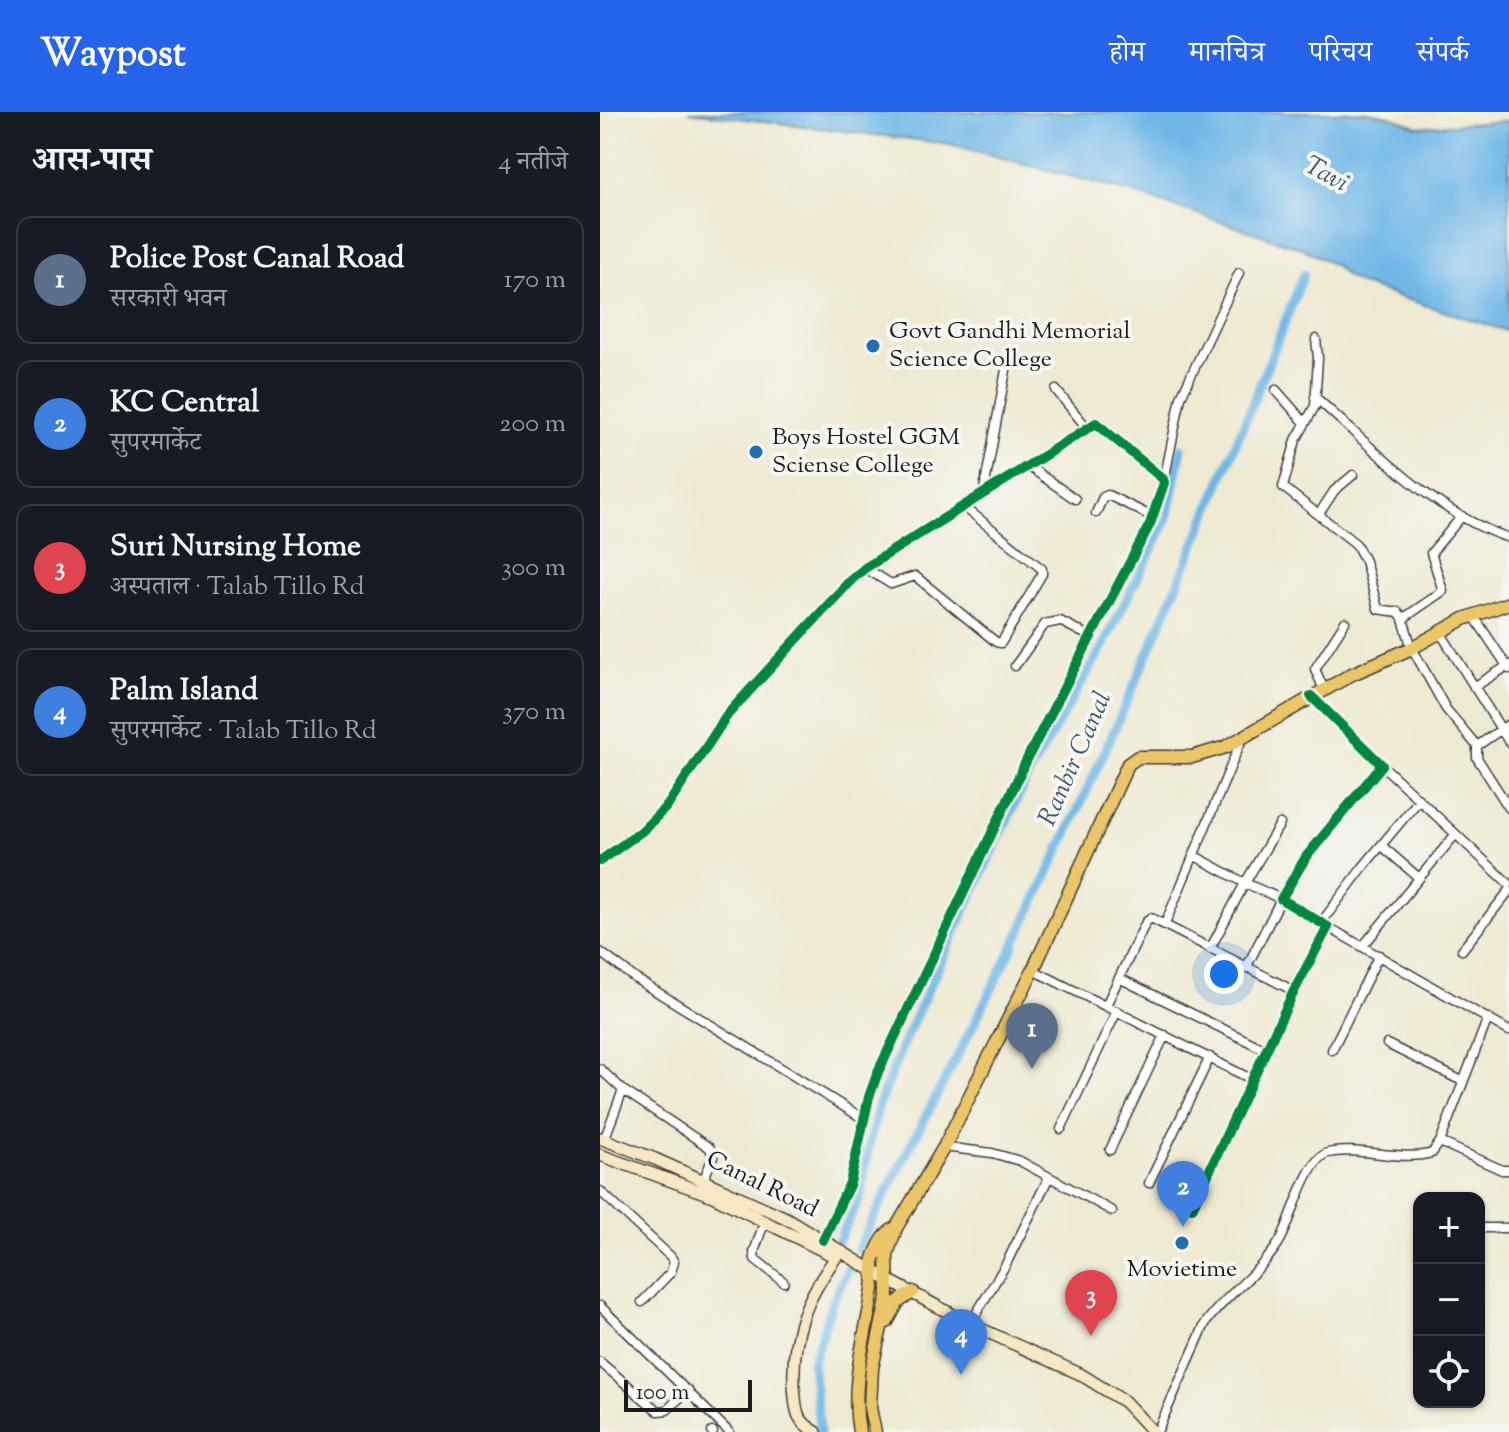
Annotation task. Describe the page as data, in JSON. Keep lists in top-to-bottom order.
{
  "streets": {
    "main road": ["Canal Road"]
  },
  "water": ["Tavi", "Ranbir Canal"],
  "places": ["Govt Gandhi Memorial Science College", "Boys Hostel GGM Sciense College", "Movietime"],
  "scale_bar": "100 m",
  "page": {
    "header": "Waypost",
    "nav": [
      "होम",
      "मानचित्र",
      "परिचय",
      "संपर्क"
    ],
    "heading": ["आस-पास", "4 नतीजे"],
    "list": [
      {
        "mark": "1",
        "name": "Police Post Canal Road",
        "note": "सरकारी भवन",
        "value": "170 m"
      },
      {
        "mark": "2",
        "name": "KC Central",
        "note": "सुपरमार्केट",
        "value": "200 m"
      },
      {
        "mark": "3",
        "name": "Suri Nursing Home",
        "note": "अस्पताल · Talab Tillo Rd",
        "value": "300 m"
      },
      {
        "mark": "4",
        "name": "Palm Island",
        "note": "सुपरमार्केट · Talab Tillo Rd",
        "value": "370 m"
      }
    ],
    "pins": [
      "1",
      "2",
      "3",
      "4"
    ],
    "map_buttons": ["+", "−"],
    "scale": "100 m"
  }
}
